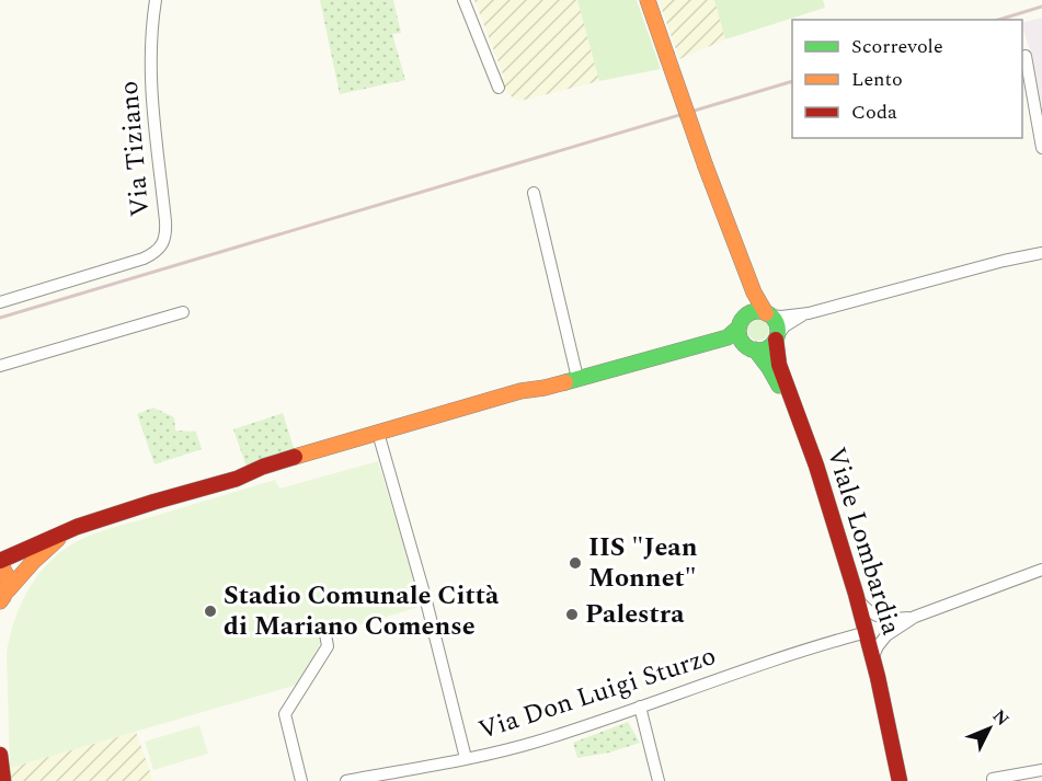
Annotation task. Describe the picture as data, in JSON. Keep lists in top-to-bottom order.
{
  "streets": {
    "main road": ["Viale Lombardia"],
    "street": ["Via Tiziano", "Via Don Luigi Sturzo"]
  },
  "crossings": [
    ["Viale Lombardia", "Via Don Luigi Sturzo"]
  ],
  "places": ["IIS \"Jean Monnet\"", "Stadio Comunale Città di Mariano Comense", "Palestra"],
  "legend": ["Scorrevole", "Lento", "Coda"],
  "north": "top right"
}
